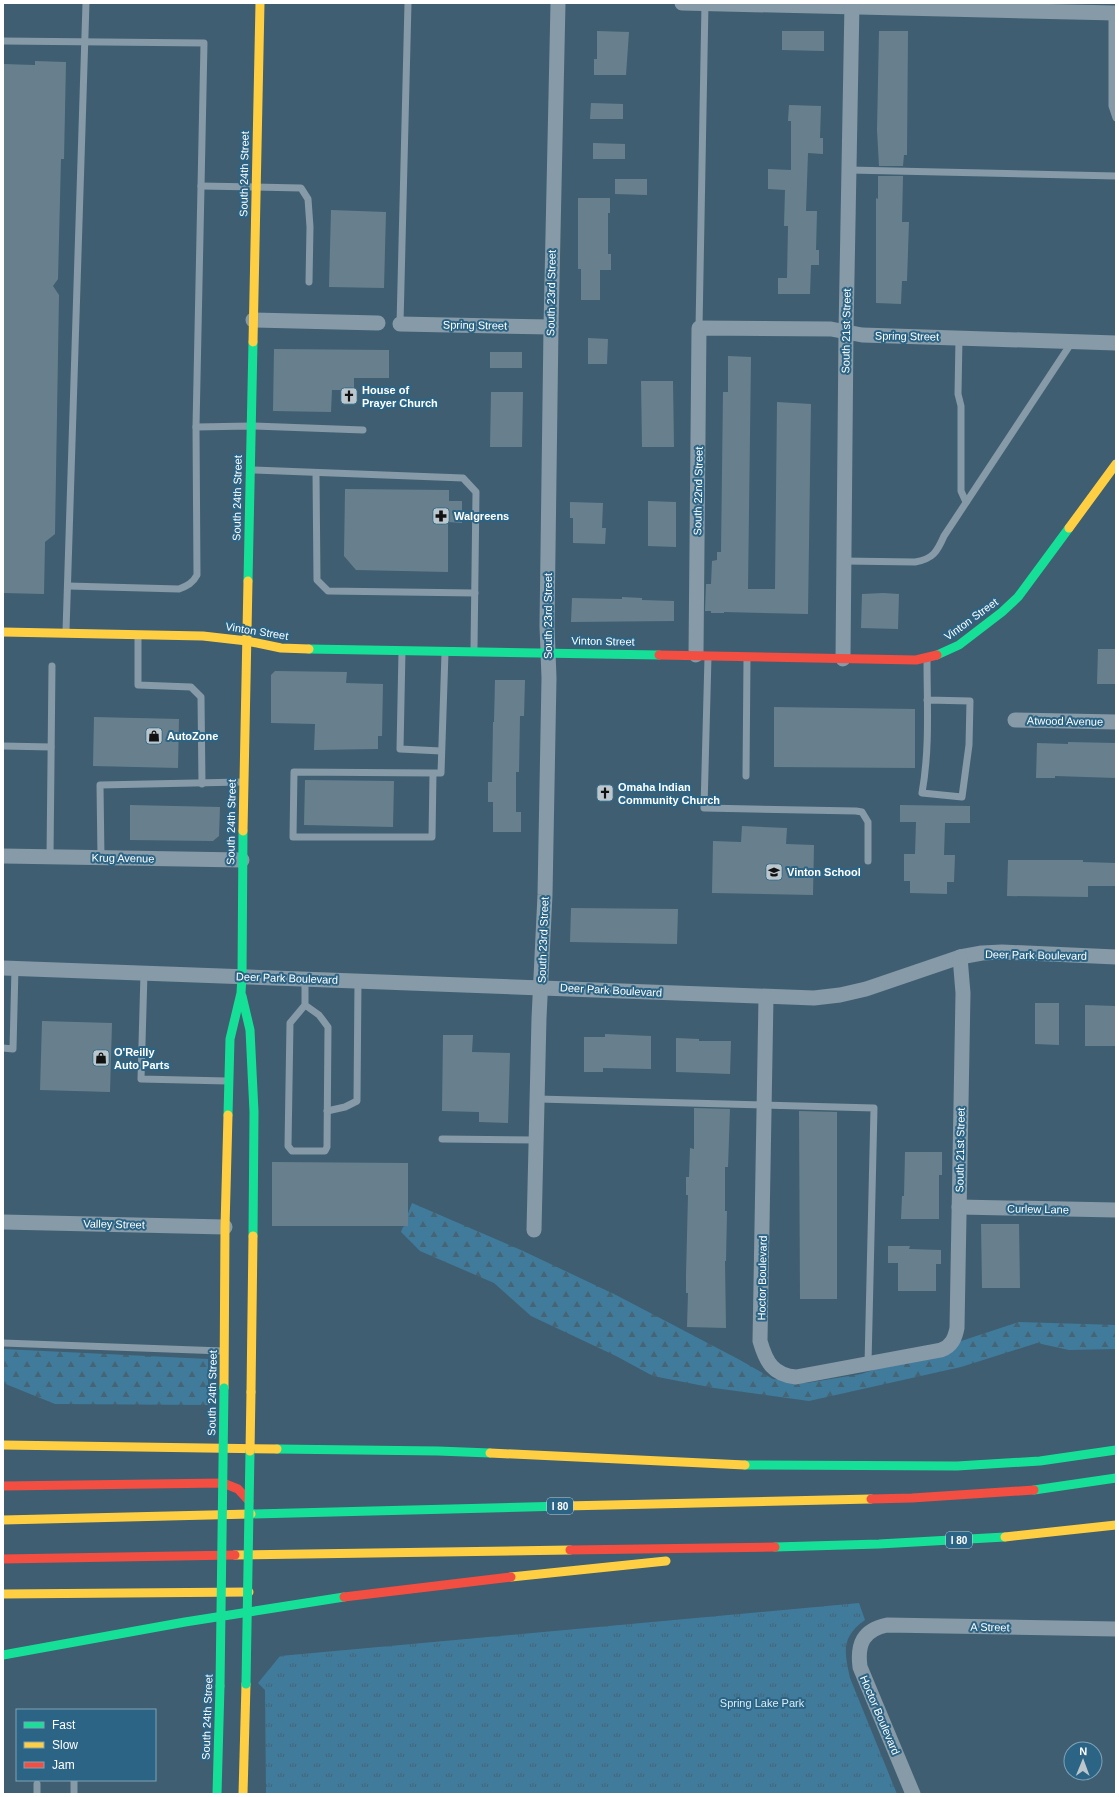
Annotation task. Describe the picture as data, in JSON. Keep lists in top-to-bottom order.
{
  "streets": {
    "main road": ["South 24th Street", "Vinton Street", "I 80"],
    "street": [
      "South 23rd Street",
      "Spring Street",
      "South 21st Street",
      "South 22nd Street",
      "Atwood Avenue",
      "Krug Avenue",
      "Deer Park Boulevard",
      "Curlew Lane",
      "Valley Street",
      "Hoctor Boulevard",
      "A Street"
    ]
  },
  "crossings": [
    ["South 24th Street", "Vinton Street"],
    ["South 24th Street", "Krug Avenue"],
    ["South 24th Street", "Deer Park Boulevard"],
    ["South 24th Street", "Valley Street"],
    ["South 23rd Street", "Spring Street"],
    ["South 23rd Street", "Vinton Street"],
    ["South 23rd Street", "Deer Park Boulevard"],
    ["Spring Street", "South 21st Street"],
    ["Spring Street", "South 22nd Street"],
    ["South 21st Street", "Vinton Street"],
    ["South 21st Street", "Deer Park Boulevard"],
    ["South 21st Street", "Curlew Lane"],
    ["South 21st Street", "Hoctor Boulevard"],
    ["South 22nd Street", "Vinton Street"],
    ["Deer Park Boulevard", "Hoctor Boulevard"],
    ["Hoctor Boulevard", "A Street"]
  ],
  "parks": ["Spring Lake Park"],
  "places": {
    "church": ["House of Prayer Church", "Omaha Indian Community Church"],
    "pharmacy": ["Walgreens"],
    "shop": ["AutoZone", "O'Reilly Auto Parts"],
    "school or university": ["Vinton School"]
  },
  "legend": ["Fast", "Slow", "Jam"],
  "north": "top"
}
